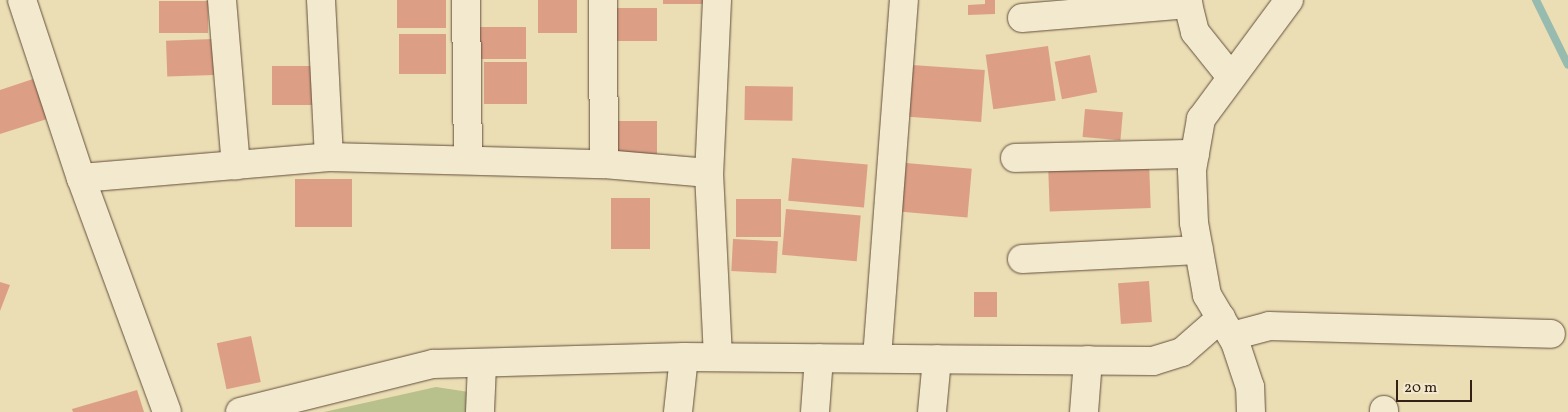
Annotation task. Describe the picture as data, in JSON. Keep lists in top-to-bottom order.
{
  "scale_bar": "20 m"
}
